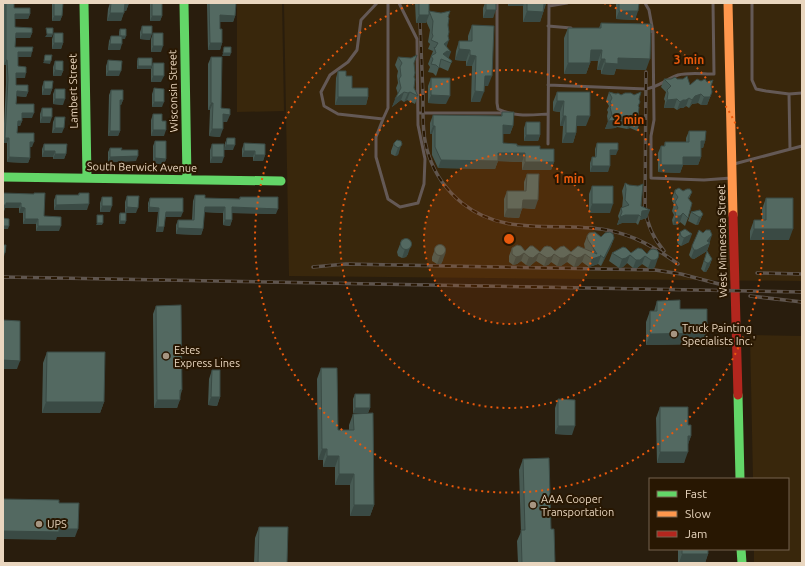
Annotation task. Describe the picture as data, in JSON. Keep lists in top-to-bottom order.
{
  "streets": {
    "street": [
      "Lambert Street",
      "Wisconsin Street",
      "South Berwick Avenue",
      "West Minnesota Street"
    ]
  },
  "crossings": [
    ["Lambert Street", "South Berwick Avenue"],
    ["Wisconsin Street", "South Berwick Avenue"]
  ],
  "places": [
    "Truck Painting Specialists Inc.'",
    "Estes Express Lines",
    "AAA Cooper Transportation",
    "UPS"
  ],
  "legend": ["Fast", "Slow", "Jam"],
  "rings": ["3 min", "2 min", "1 min"]
}
